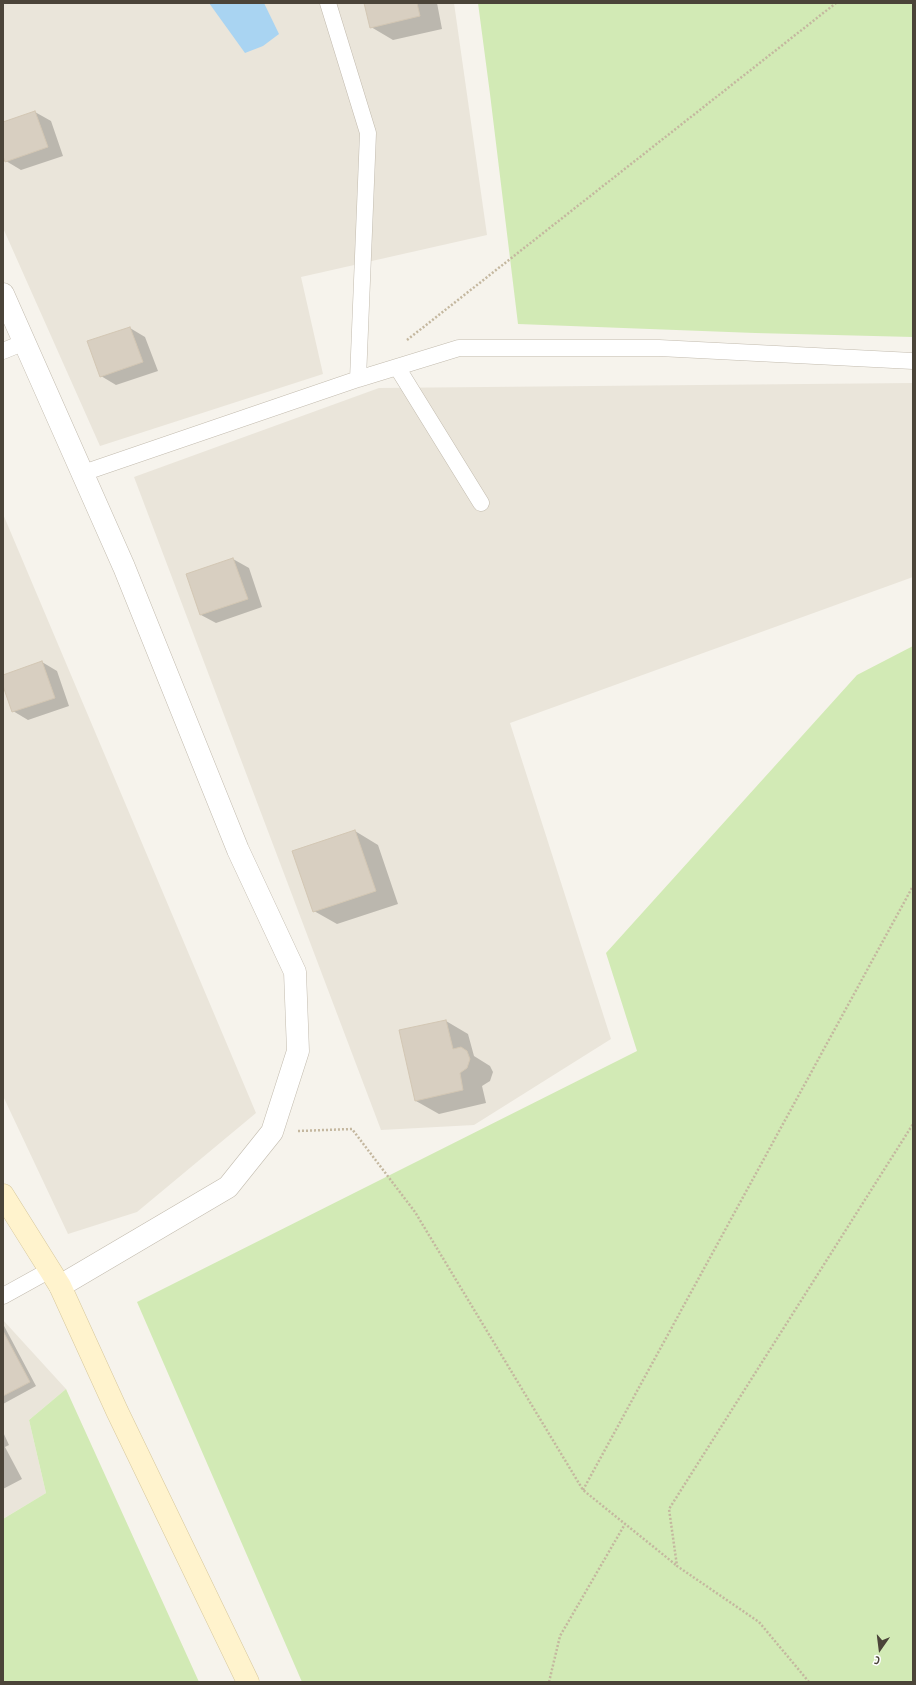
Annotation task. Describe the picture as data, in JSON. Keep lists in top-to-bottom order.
{
  "north": "bottom"
}
